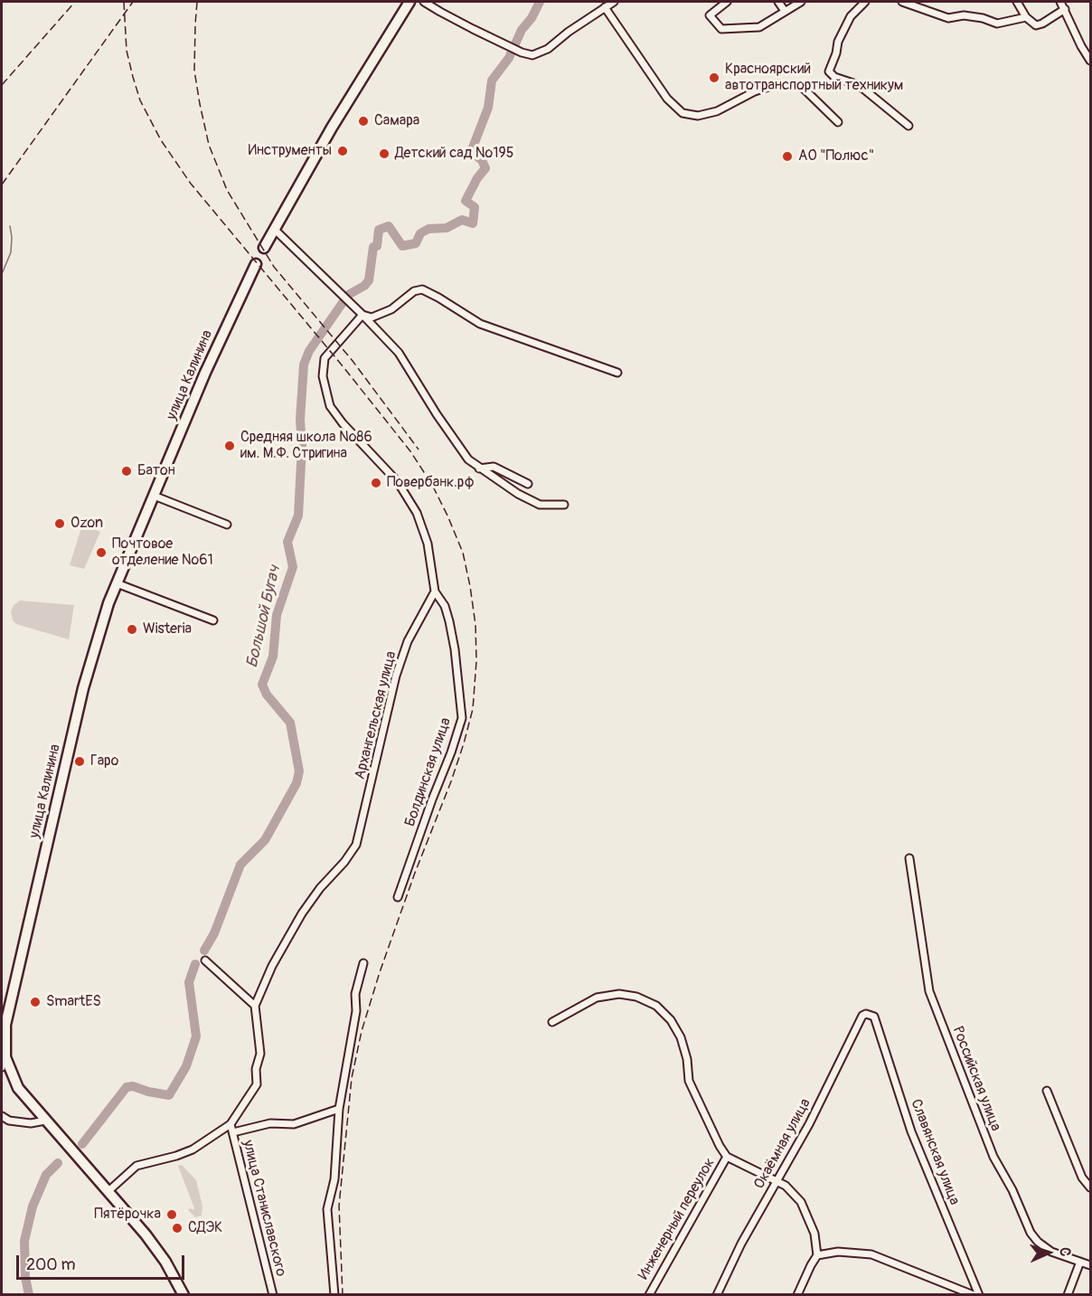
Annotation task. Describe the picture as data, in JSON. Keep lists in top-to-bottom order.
{
  "streets": {
    "main road": ["улица Калинина"],
    "street": [
      "Архангельская улица",
      "Болдинская улица",
      "Российская улица",
      "Окаёмная улица",
      "Славянская улица",
      "улица Станиславского",
      "Инженерный переулок"
    ]
  },
  "crossings": [
    ["Архангельская улица", "Болдинская улица"],
    ["Окаёмная улица", "Славянская улица"]
  ],
  "water": ["Большой Бугач"],
  "places": [
    "Красноярский автотранспортный техникум",
    "Самара",
    "Инструменты",
    "Детский сад №195",
    "АО \"Полюс\"",
    "Средняя школа №86 им. М.Ф. Стригина",
    "Батон",
    "Повербанк.рф",
    "Ozon",
    "Почтовое отделение №61",
    "Wisteria",
    "Гаро",
    "SmartES",
    "Пятёрочка",
    "СДЭК"
  ],
  "scale_bar": "200 m",
  "north": "right"
}
